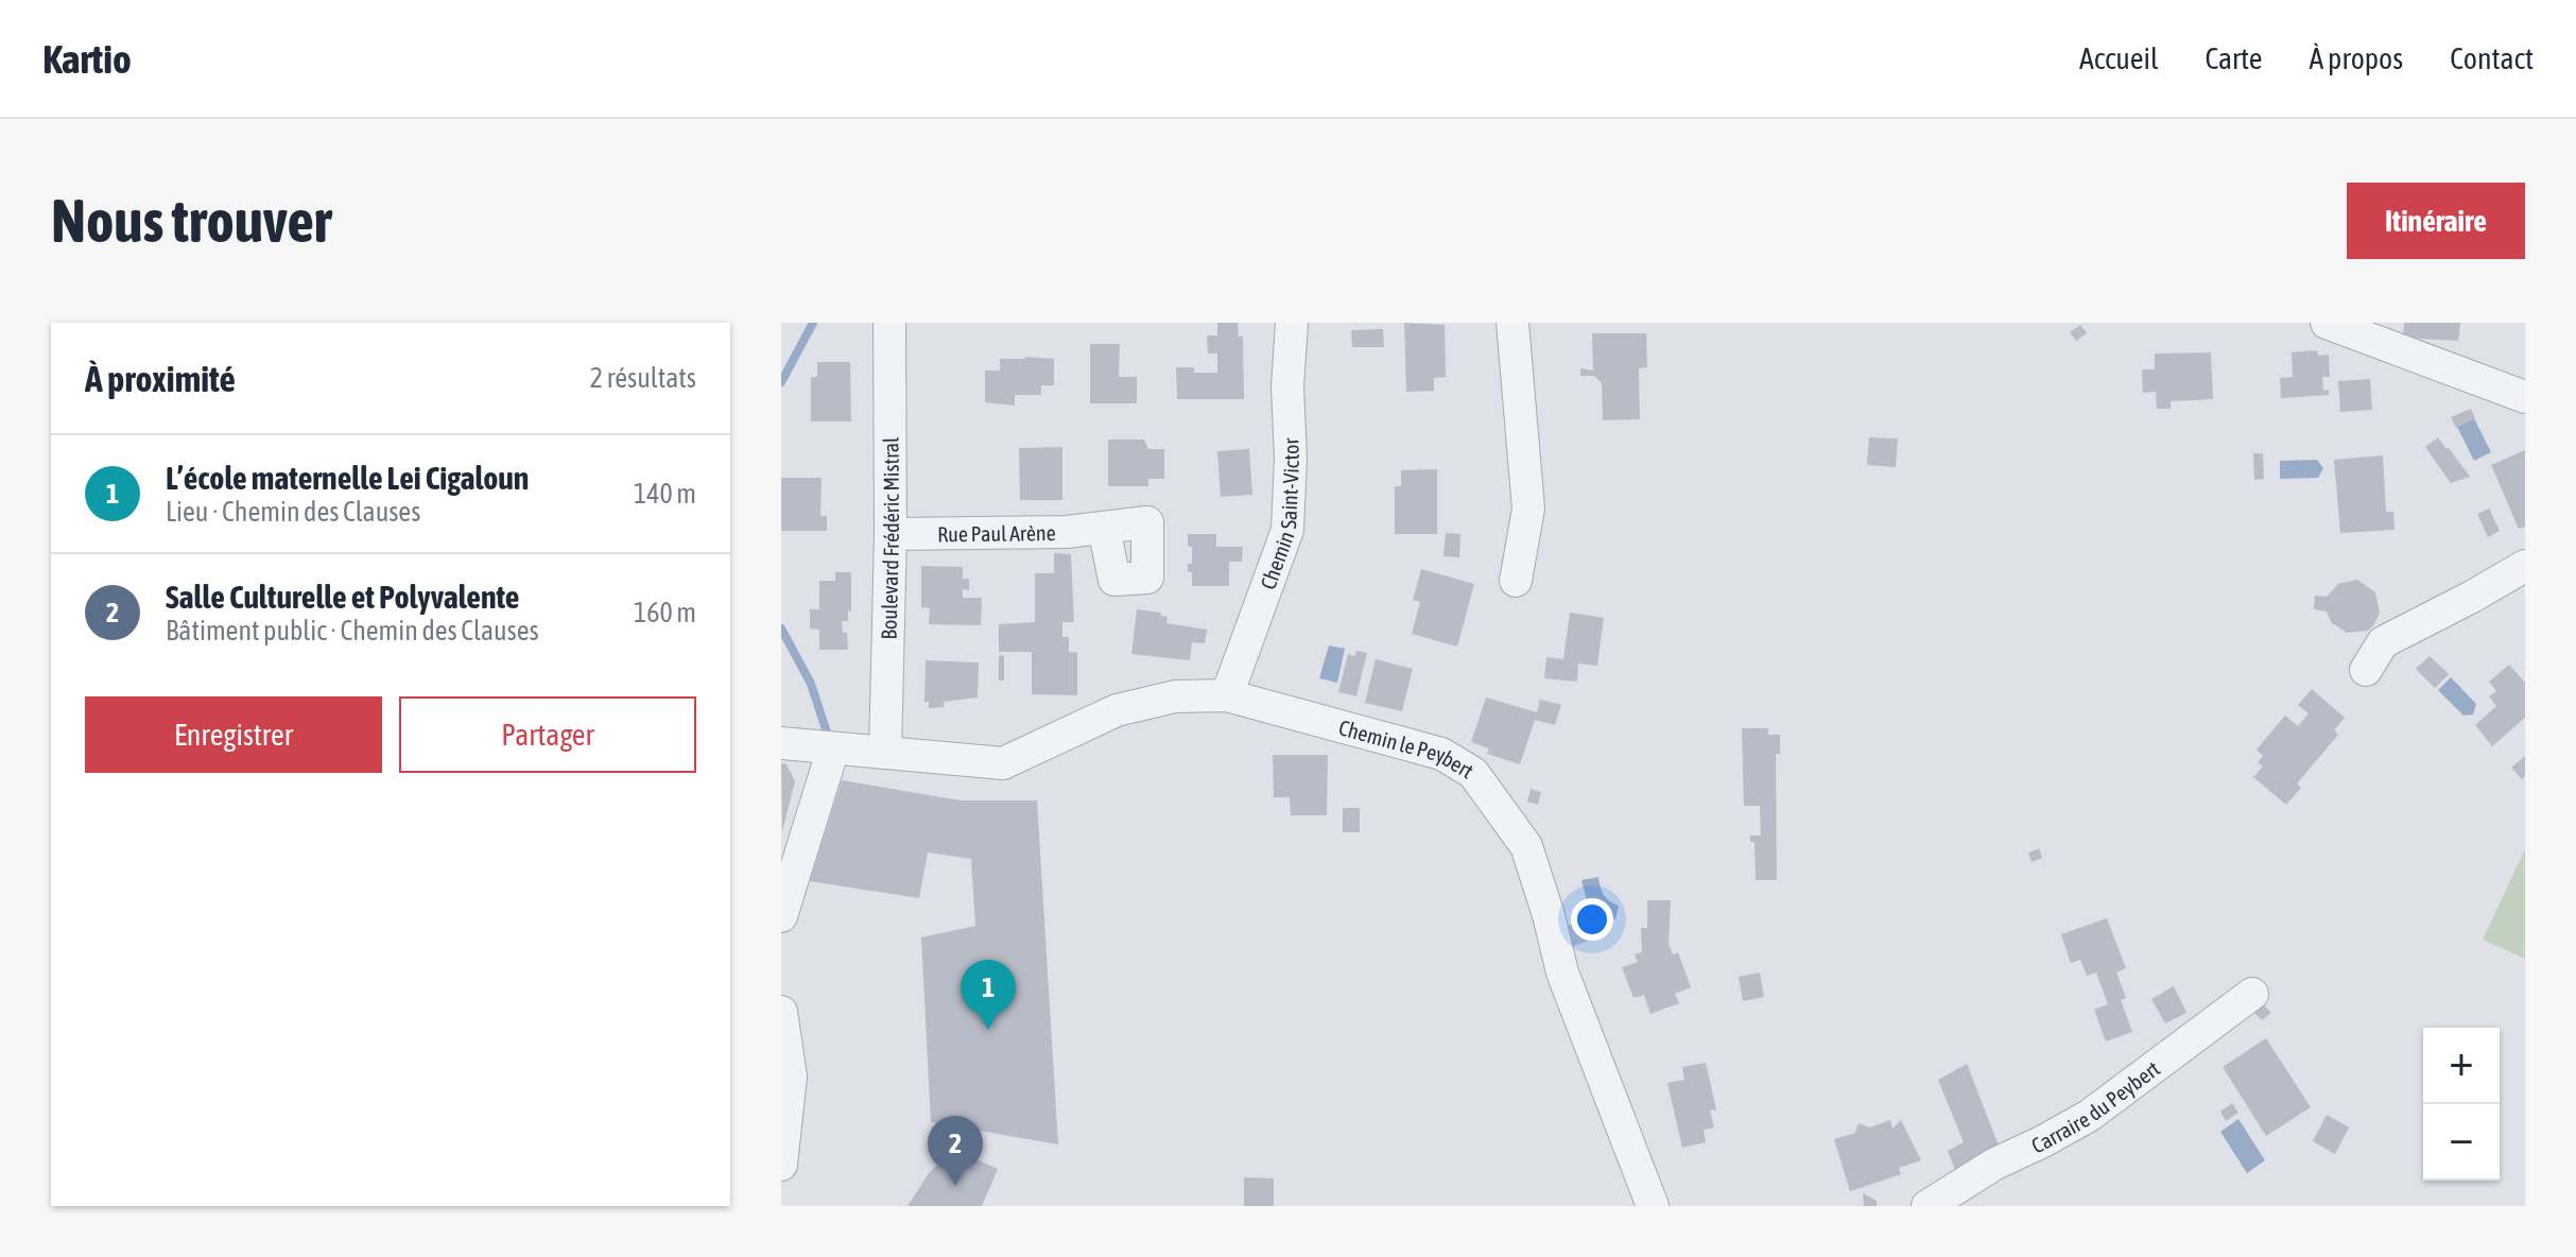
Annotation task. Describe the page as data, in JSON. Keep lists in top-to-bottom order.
{
  "streets": {
    "street": [
      "Chemin Saint-Victor",
      "Rue Paul Arène",
      "Boulevard Frédéric Mistral",
      "Chemin le Peybert",
      "Carraire du Peybert"
    ]
  },
  "crossings": [
    ["Chemin Saint-Victor", "Chemin le Peybert"],
    ["Rue Paul Arène", "Boulevard Frédéric Mistral"],
    ["Boulevard Frédéric Mistral", "Chemin le Peybert"]
  ],
  "page": {
    "header": "Kartio",
    "nav": [
      "Accueil",
      "Carte",
      "À propos",
      "Contact"
    ],
    "buttons": [
      "Itinéraire",
      ["Enregistrer", "Partager"]
    ],
    "title": "Nous trouver",
    "heading": ["À proximité", "2 résultats"],
    "list": [
      {
        "mark": "1",
        "name": "L’école maternelle Lei Cigaloun",
        "note": "Lieu · Chemin des Clauses",
        "value": "140 m"
      },
      {
        "mark": "2",
        "name": "Salle Culturelle et Polyvalente",
        "note": "Bâtiment public · Chemin des Clauses",
        "value": "160 m"
      }
    ],
    "pins": ["1", "2"],
    "map_buttons": ["+", "−"]
  }
}
